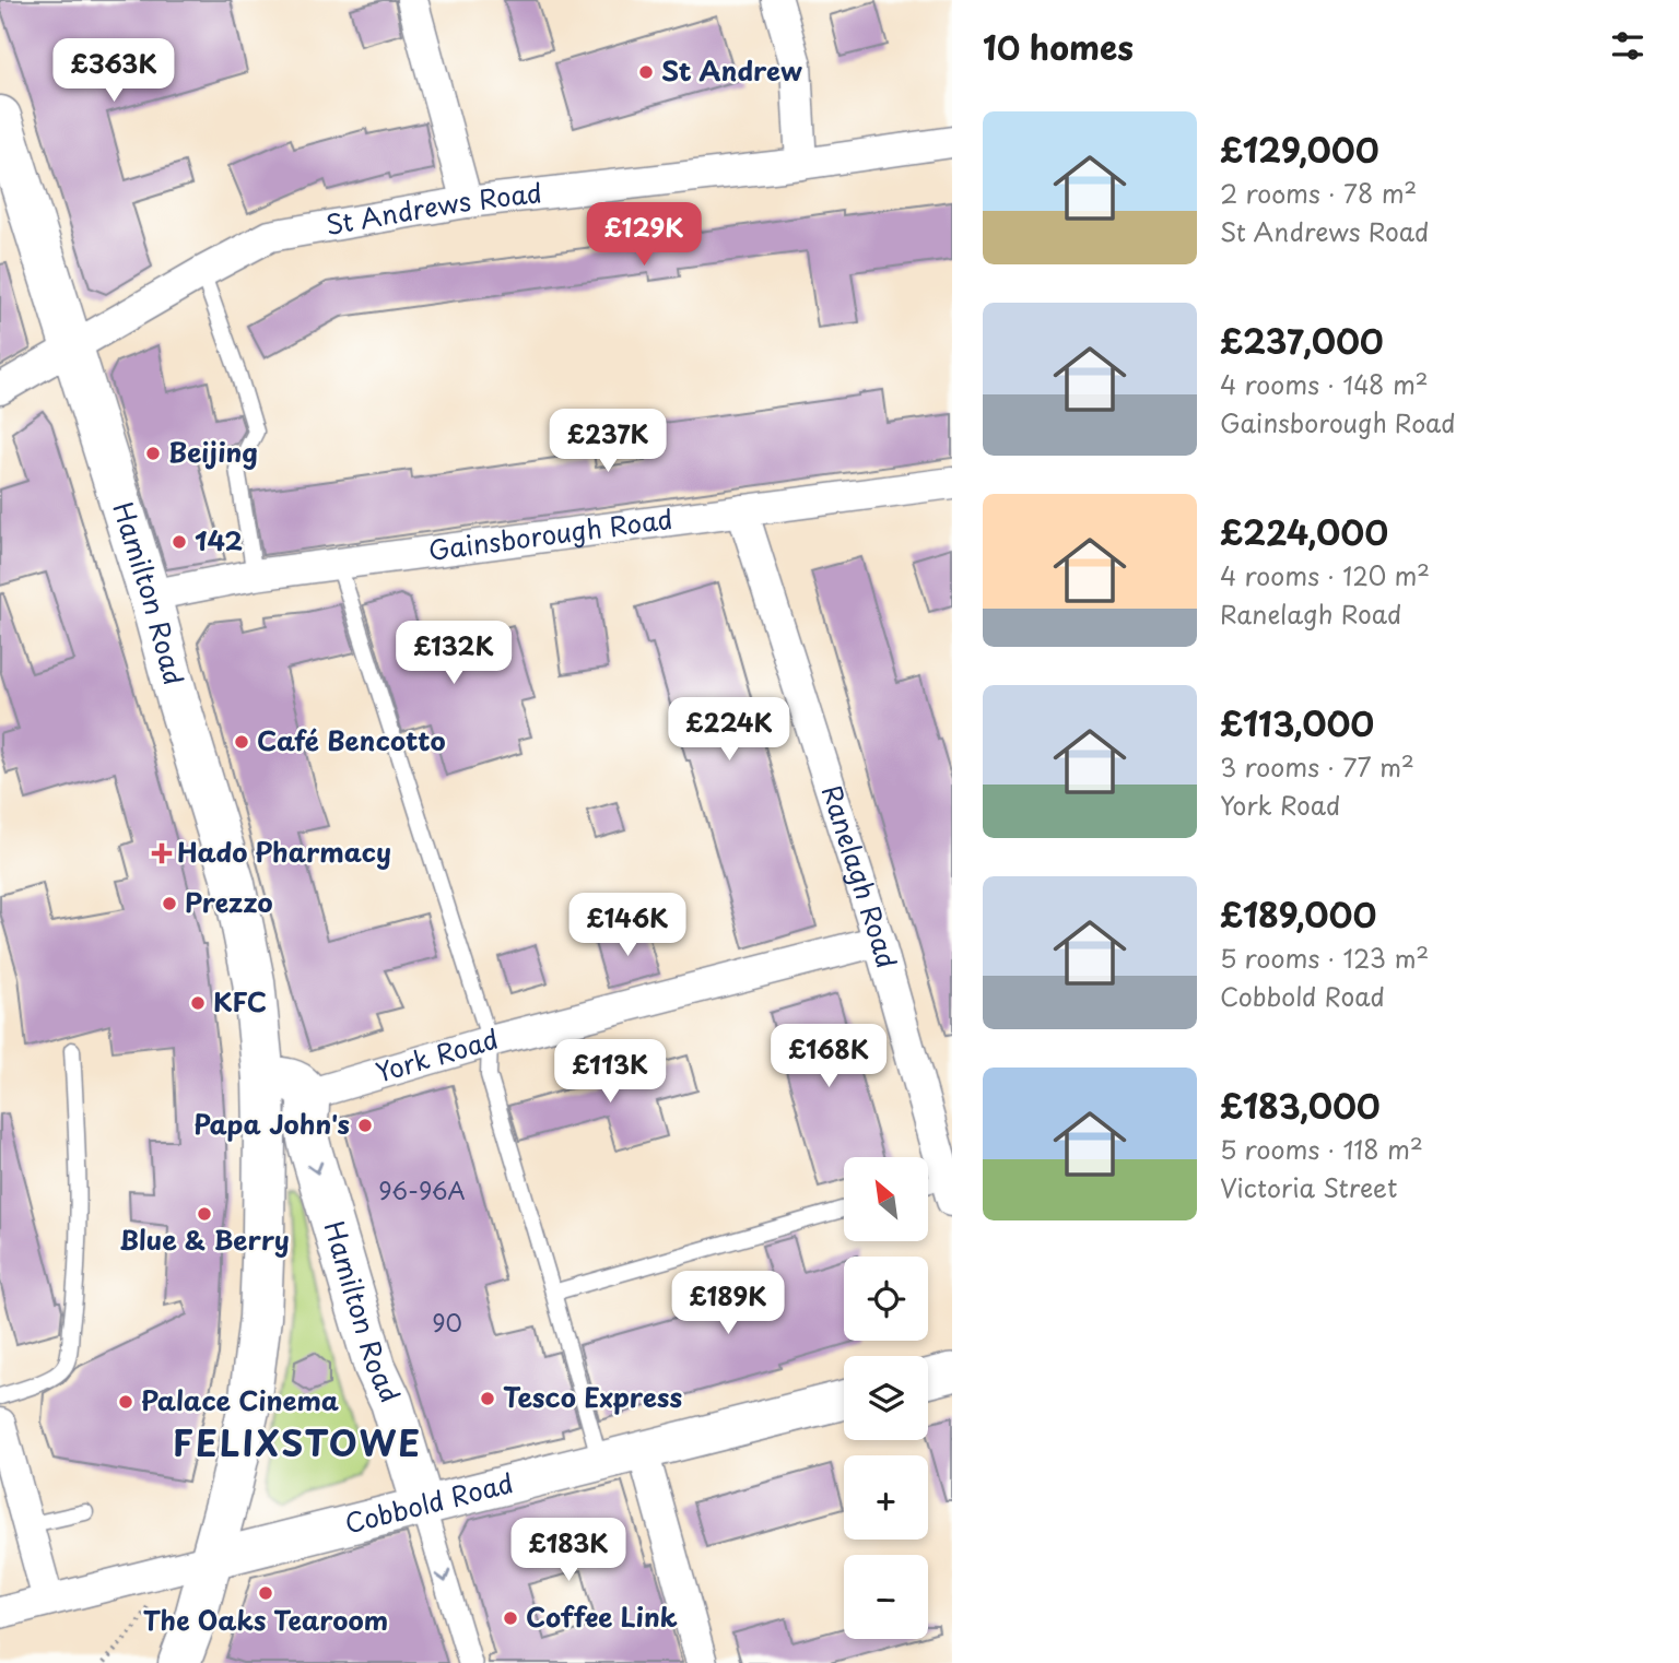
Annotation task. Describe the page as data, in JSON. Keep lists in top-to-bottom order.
{
  "streets": {
    "main road": ["Hamilton Road"],
    "street": [
      "St Andrews Road",
      "Gainsborough Road",
      "Ranelagh Road",
      "York Road",
      "Cobbold Road"
    ]
  },
  "crossings": [
    ["St Andrews Road", "Hamilton Road"],
    ["Gainsborough Road", "Hamilton Road"],
    ["Gainsborough Road", "Ranelagh Road"],
    ["Hamilton Road", "York Road"],
    ["Hamilton Road", "Cobbold Road"],
    ["Ranelagh Road", "York Road"]
  ],
  "districts": ["FELIXSTOWE"],
  "places": {
    "other": [
      "St Andrew",
      "Beijing",
      "142",
      "Café Bencotto",
      "Prezzo",
      "KFC",
      "Papa John's",
      "Blue & Berry",
      "Tesco Express",
      "Palace Cinema",
      "The Oaks Tearoom",
      "Coffee Link"
    ],
    "health": ["Hado Pharmacy"]
  },
  "house_numbers": ["96-96A", "90"],
  "north": "top left",
  "page": {
    "heading": "10 homes",
    "price": [
      "£363K",
      "£129K",
      "£237K",
      "£132K",
      "£224K",
      "£146K",
      "£168K",
      "£113K",
      "£189K",
      "£183K"
    ],
    "list": [
      {
        "name": "£129,000",
        "note": "2 rooms · 78 m² · St Andrews Road"
      },
      {
        "name": "£237,000",
        "note": "4 rooms · 148 m² · Gainsborough Road"
      },
      {
        "name": "£224,000",
        "note": "4 rooms · 120 m² · Ranelagh Road"
      },
      {
        "name": "£113,000",
        "note": "3 rooms · 77 m² · York Road"
      },
      {
        "name": "£189,000",
        "note": "5 rooms · 123 m² · Cobbold Road"
      },
      {
        "name": "£183,000",
        "note": "5 rooms · 118 m² · Victoria Street"
      }
    ],
    "map_buttons": ["+", "−"]
  }
}
